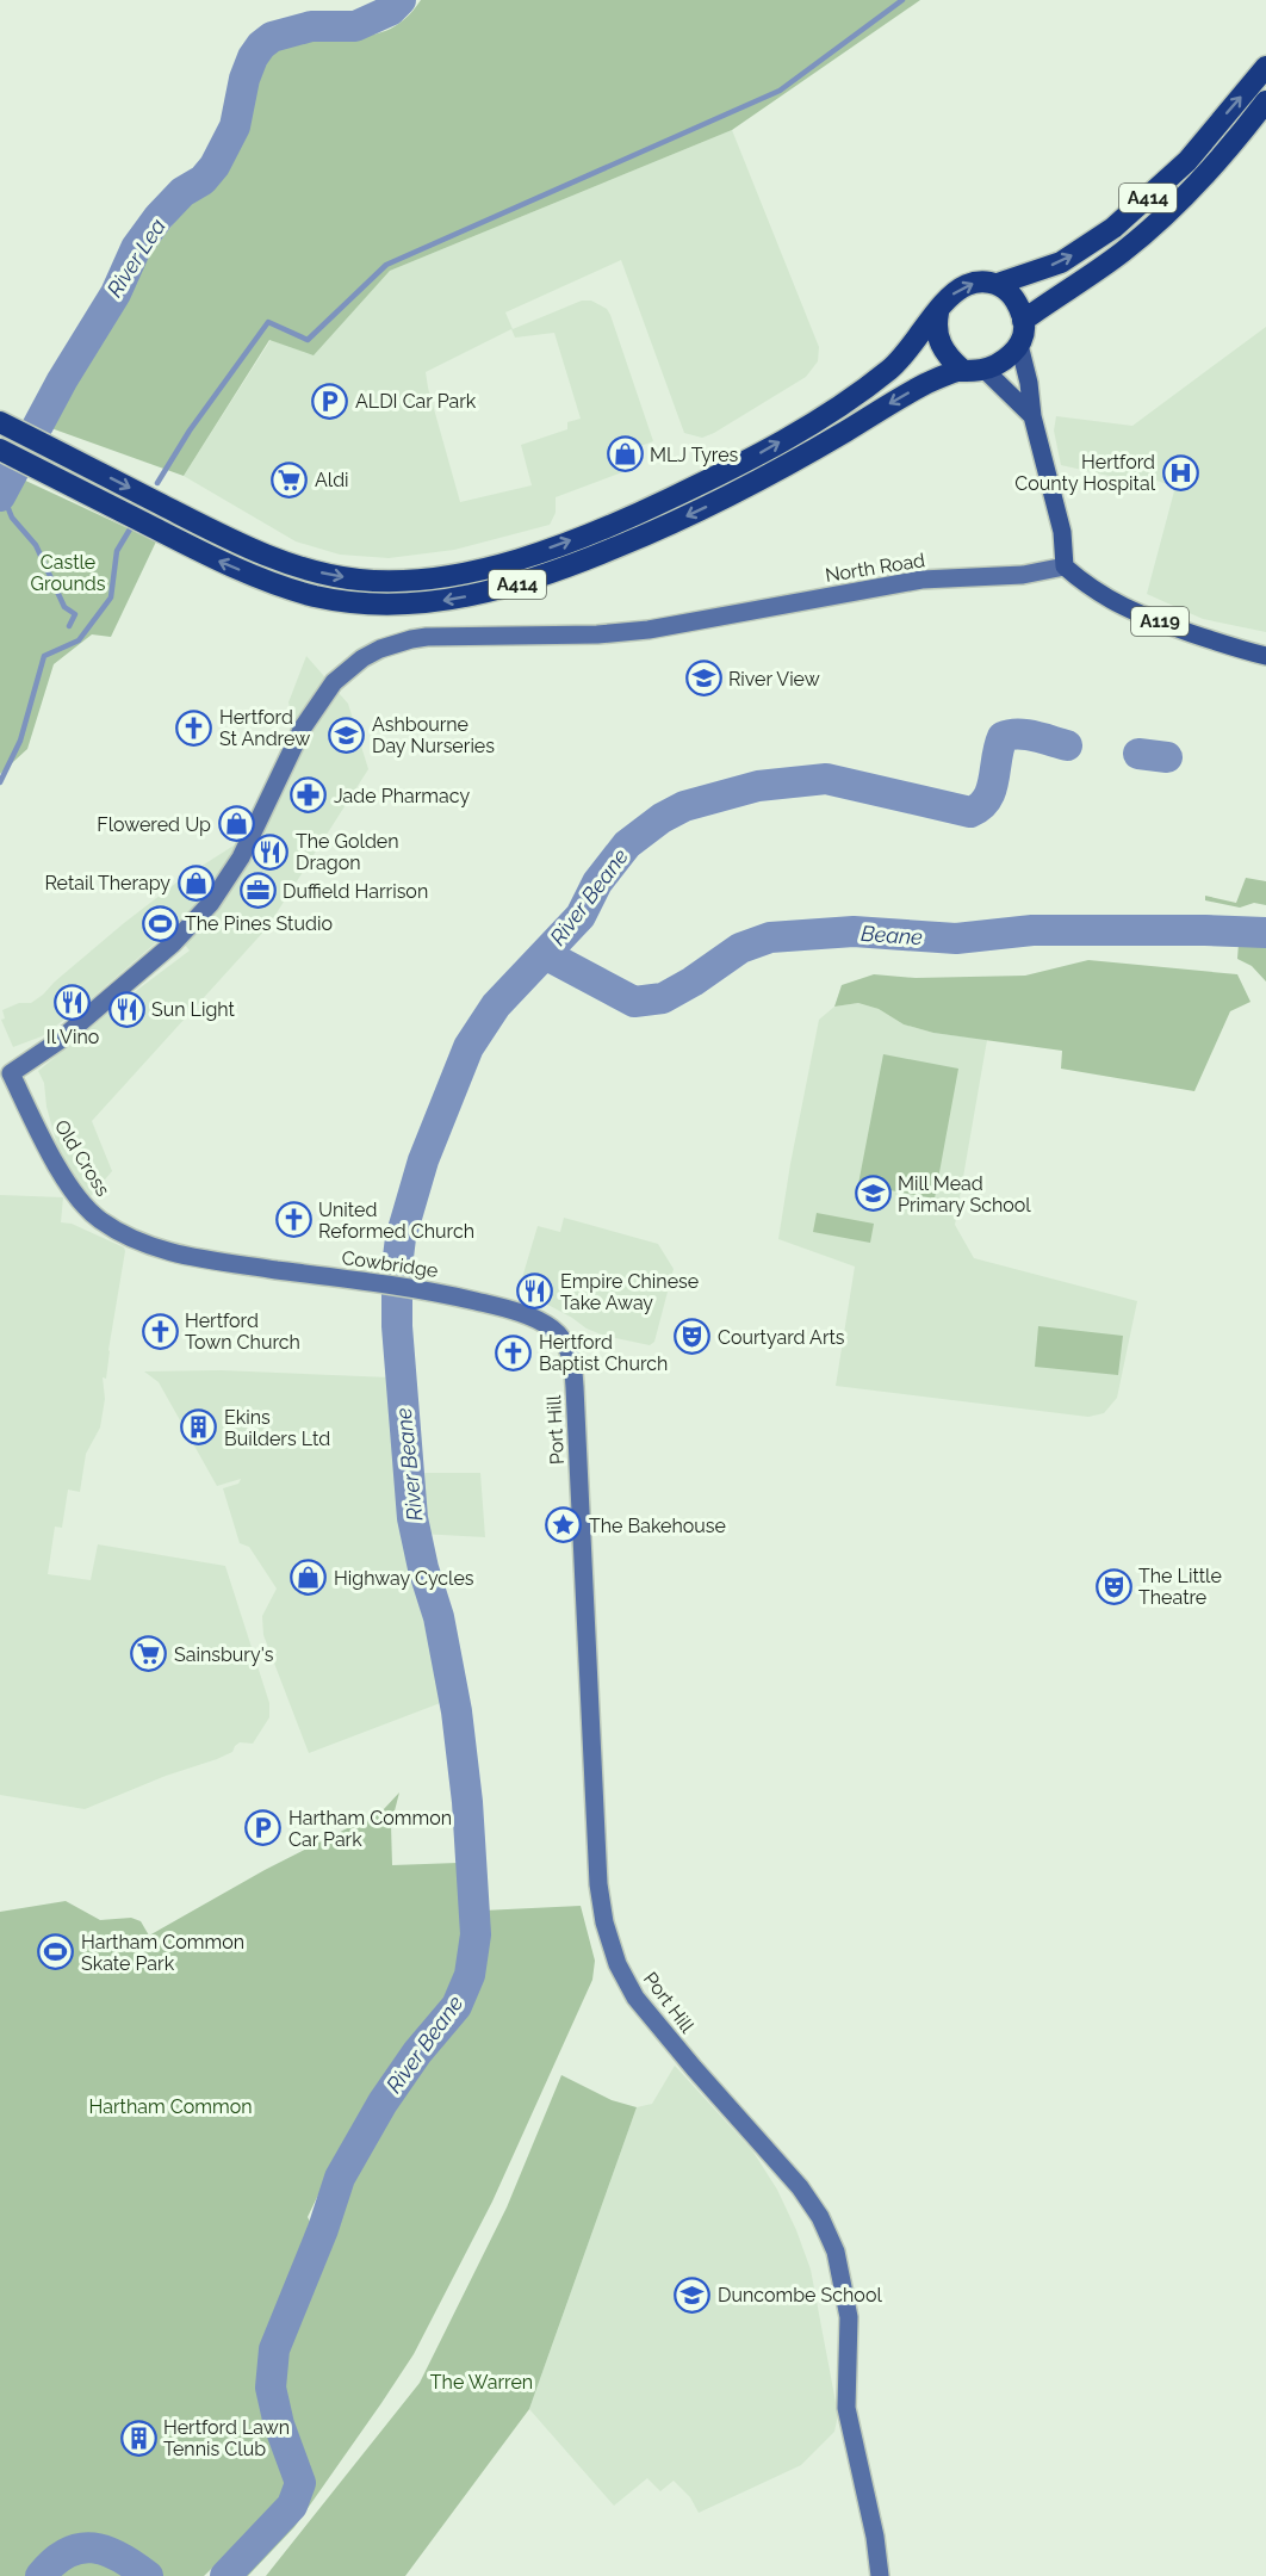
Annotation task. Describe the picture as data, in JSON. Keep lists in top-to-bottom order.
{
  "streets": {
    "highway": ["A414"],
    "main road": [
      "North Road",
      "A119",
      "Old Cross",
      "Cowbridge",
      "Port Hill"
    ]
  },
  "crossings": [
    ["North Road", "A119"],
    ["North Road", "Old Cross"],
    ["Old Cross", "Cowbridge"],
    ["Cowbridge", "Port Hill"]
  ],
  "water": ["River Lea", "River Beane", "Beane"],
  "parks": ["Castle Grounds", "Hartham Common", "The Warren"],
  "places": {
    "parking": ["ALDI Car Park", "Hartham Common Car Park"],
    "shop": [
      "MLJ Tyres",
      "Flowered Up",
      "Retail Therapy",
      "Highway Cycles"
    ],
    "hospital": ["Hertford County Hospital"],
    "supermarket": ["Aldi", "Sainsbury's"],
    "school or university": [
      "River View",
      "Ashbourne Day Nurseries",
      "Mill Mead Primary School",
      "Duncombe School"
    ],
    "church": [
      "Hertford St Andrew",
      "United Reformed Church",
      "Hertford Town Church",
      "Hertford Baptist Church"
    ],
    "pharmacy": ["Jade Pharmacy"],
    "restaurant": [
      "The Golden Dragon",
      "Il Vino",
      "Sun Light",
      "Empire Chinese Take Away"
    ],
    "office": ["Duffield Harrison"],
    "sports": ["The Pines Studio", "Hartham Common Skate Park"],
    "theatre": ["Courtyard Arts", "The Little Theatre"],
    "building": ["Ekins Builders Ltd", "Hertford Lawn Tennis Club"],
    "place": ["The Bakehouse"]
  }
}
